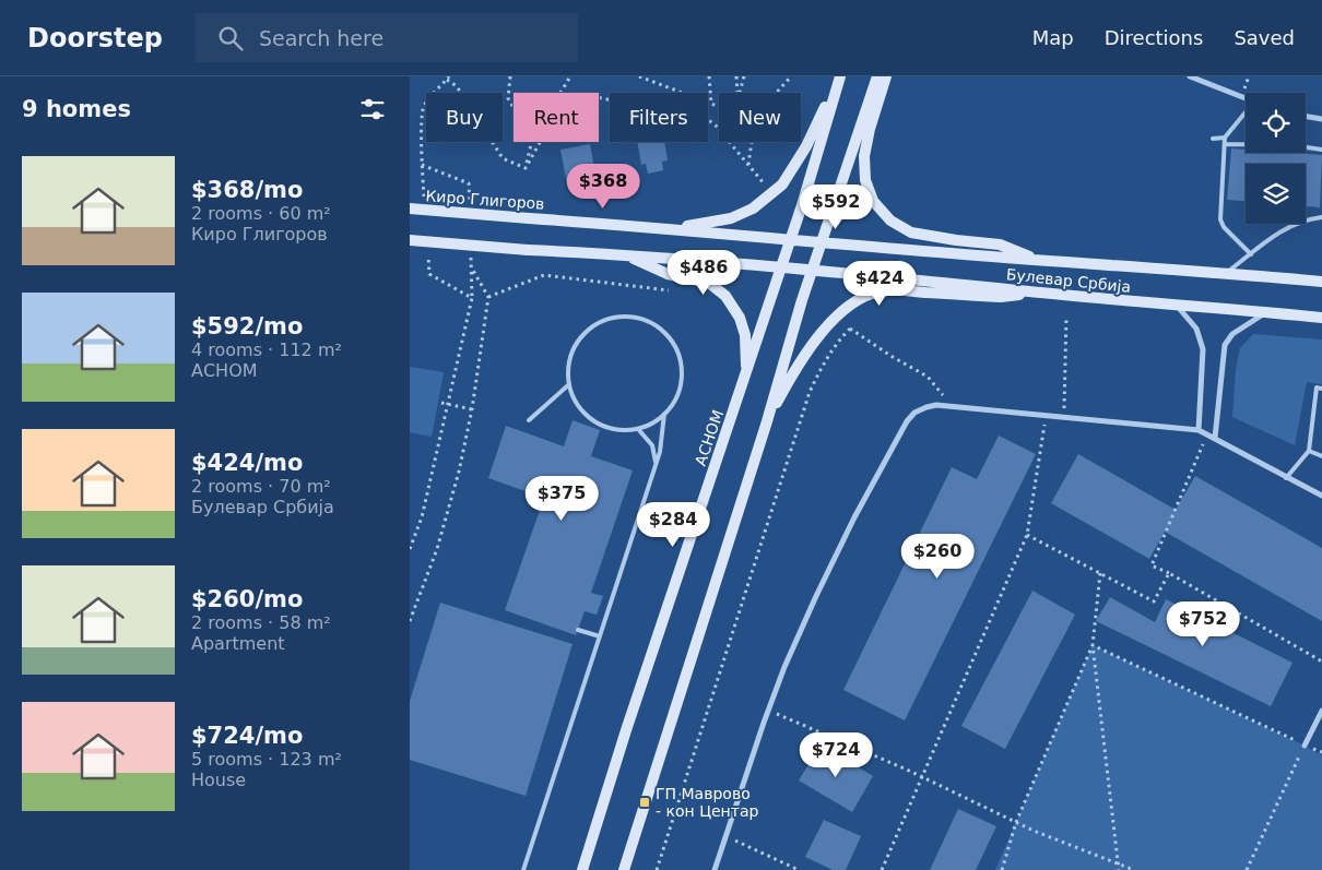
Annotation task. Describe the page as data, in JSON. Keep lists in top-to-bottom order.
{
  "streets": {
    "street": ["Киро Глигоров", "Булевар Србија", "АСНОМ"]
  },
  "crossings": [
    ["Киро Глигоров", "Булевар Србија"],
    ["Киро Глигоров", "АСНОМ"]
  ],
  "places": {
    "transit": ["ГП Маврово - кон Центар"]
  },
  "page": {
    "header": "Doorstep",
    "search": "Search here",
    "nav": ["Map", "Directions", "Saved"],
    "heading": "9 homes",
    "chip": [
      "Buy",
      "Rent",
      "Filters",
      "New"
    ],
    "list": [
      {
        "name": "$368/mo",
        "note": "2 rooms · 60 m² · Киро Глигоров"
      },
      {
        "name": "$592/mo",
        "note": "4 rooms · 112 m² · АСНОМ"
      },
      {
        "name": "$424/mo",
        "note": "2 rooms · 70 m² · Булевар Србија"
      },
      {
        "name": "$260/mo",
        "note": "2 rooms · 58 m² · Apartment"
      },
      {
        "name": "$724/mo",
        "note": "5 rooms · 123 m² · House"
      }
    ],
    "price": [
      "$368",
      "$592",
      "$486",
      "$424",
      "$375",
      "$284",
      "$260",
      "$752",
      "$724"
    ]
  }
}
